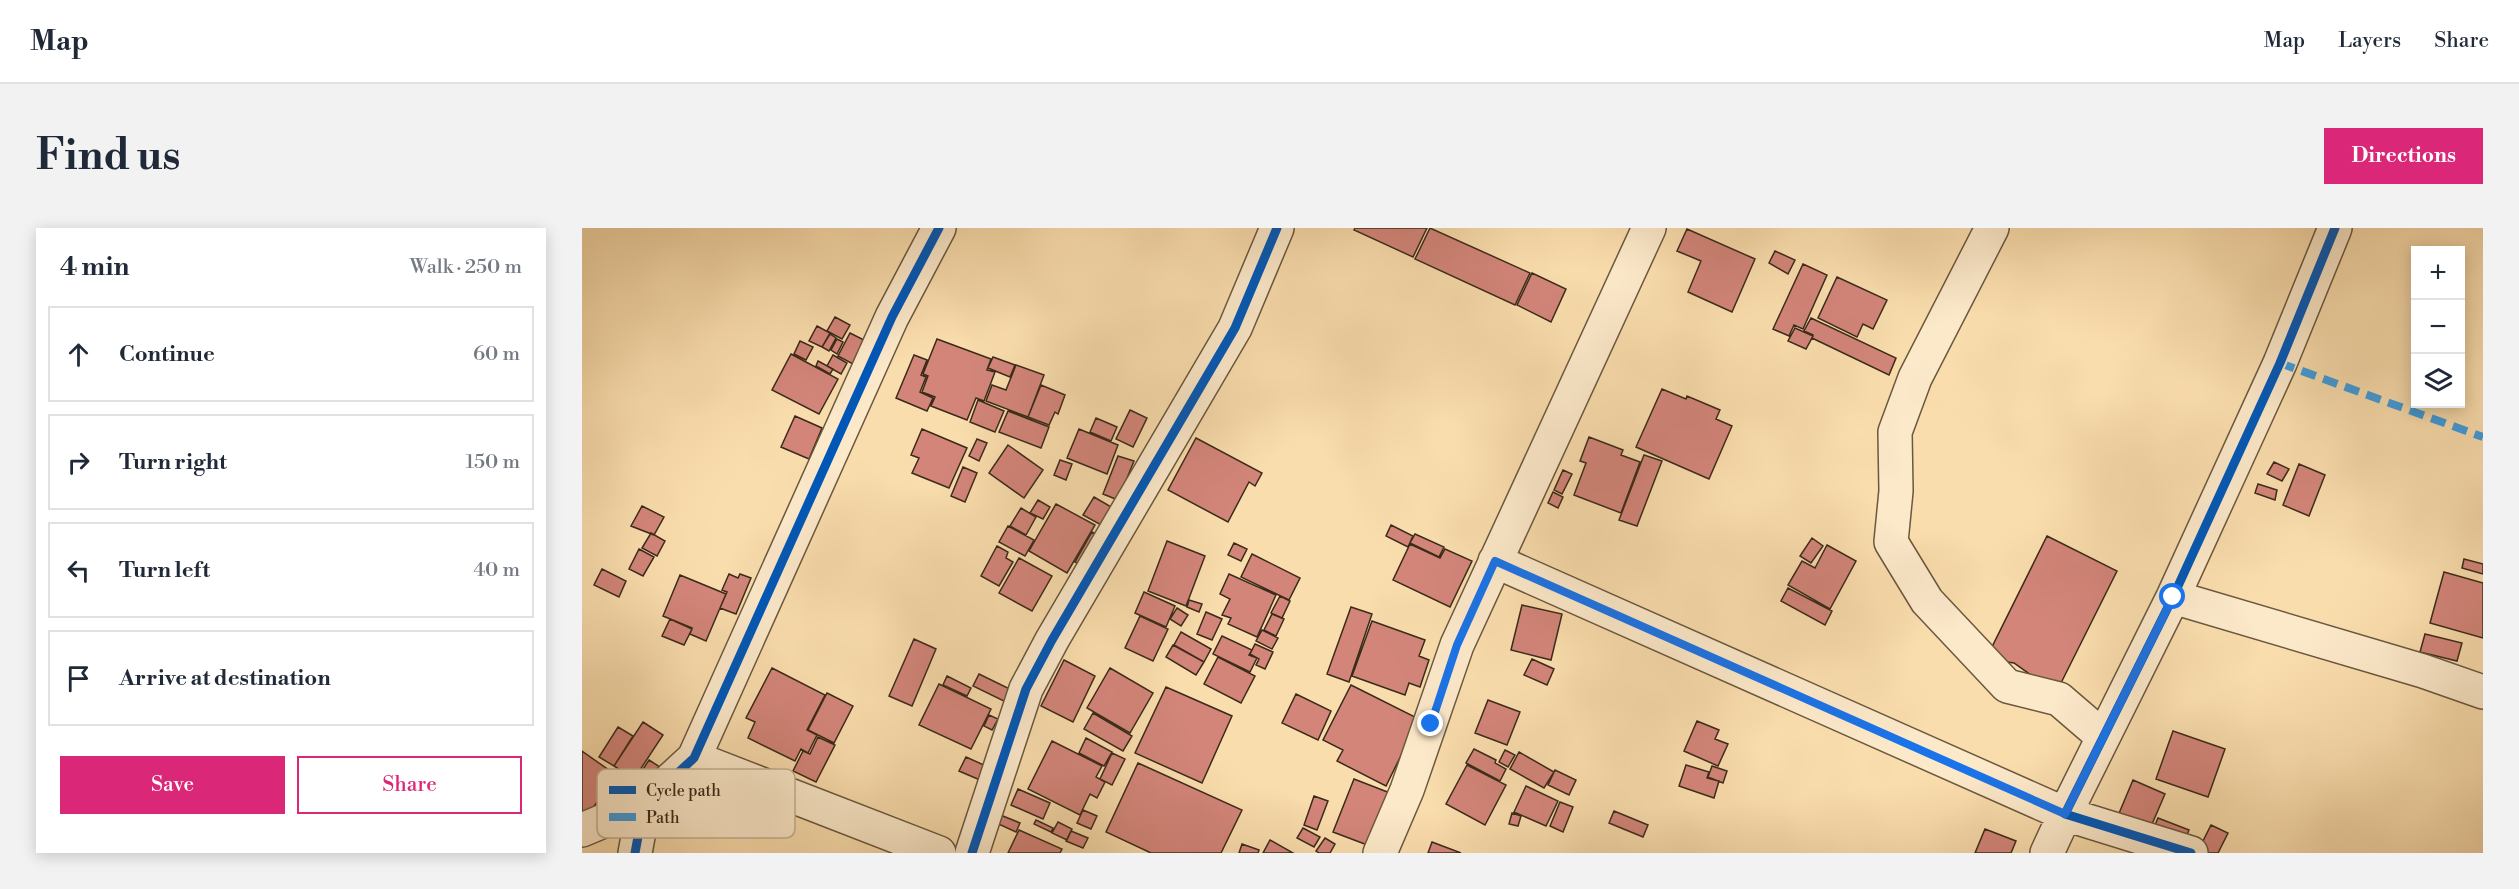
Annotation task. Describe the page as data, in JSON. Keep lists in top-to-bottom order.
{
  "legend": ["Cycle path", "Path"],
  "page": {
    "header": "Map",
    "nav": ["Map", "Layers", "Share"],
    "buttons": [
      "Directions",
      ["Save", "Share"]
    ],
    "title": "Find us",
    "heading": ["4 min", "Walk · 250 m"],
    "map_buttons": ["+", "−"],
    "list": [
      ["Continue", "60 m"],
      ["Turn right", "150 m"],
      ["Turn left", "40 m"],
      "Arrive at destination"
    ]
  }
}
